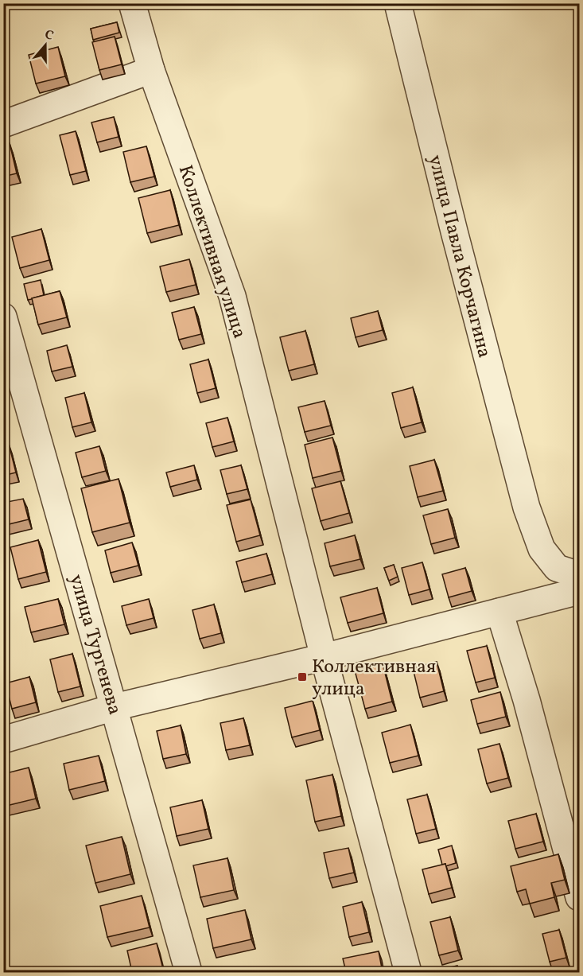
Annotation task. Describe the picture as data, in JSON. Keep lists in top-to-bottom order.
{
  "streets": {
    "street": ["Коллективная улица", "улица Павла Корчагина", "улица Тургенева"]
  },
  "places": {
    "transit": ["Коллективная улица"]
  },
  "north": "top"
}
